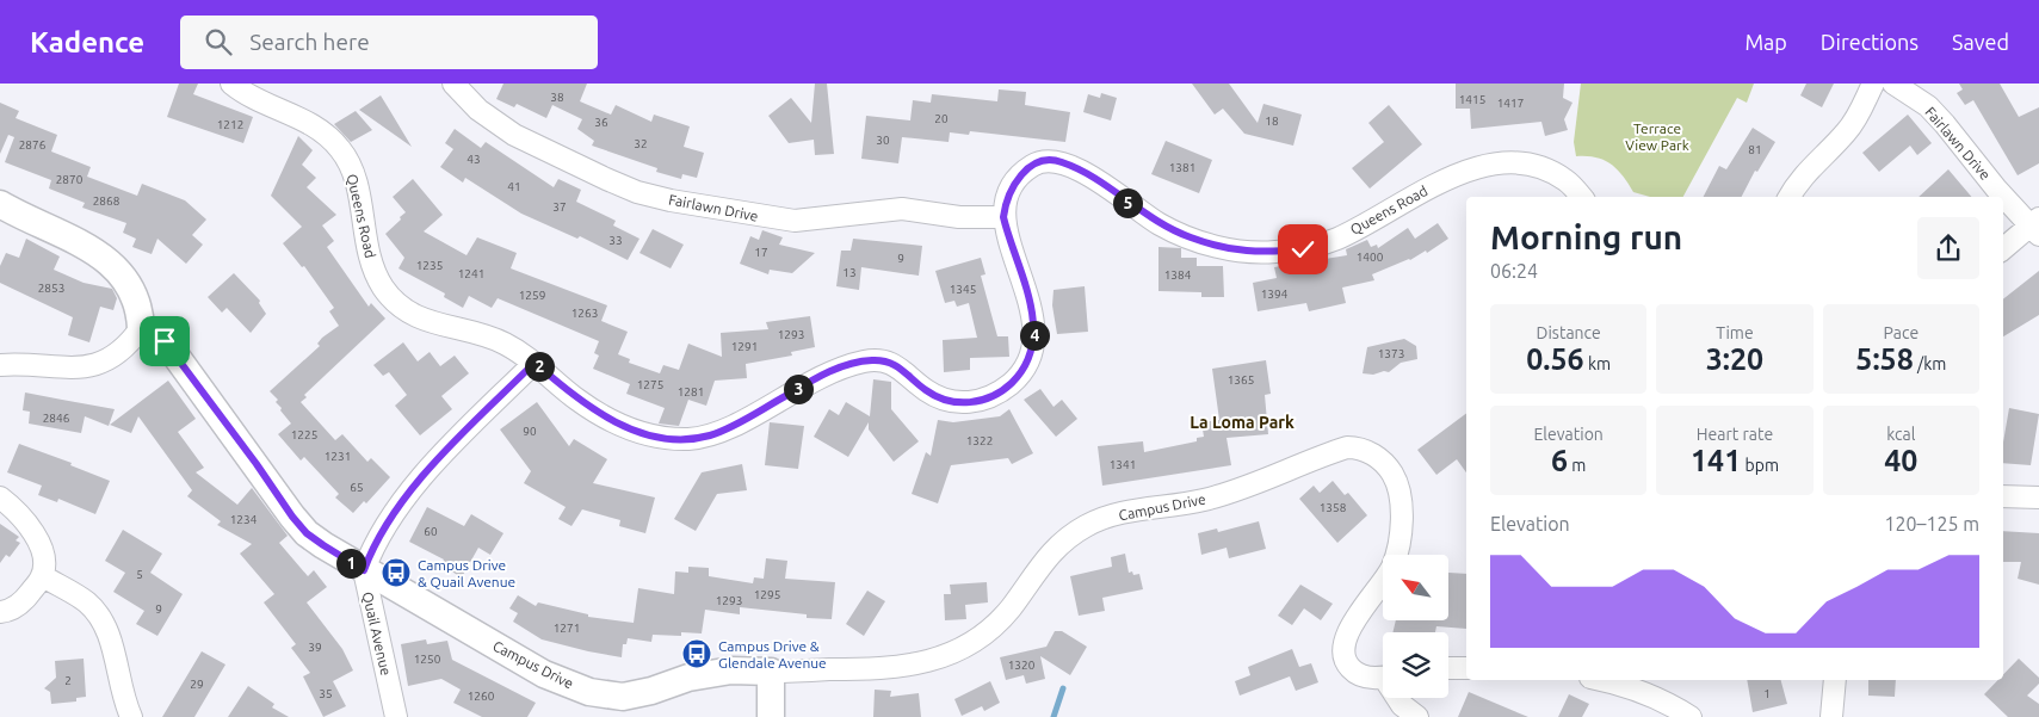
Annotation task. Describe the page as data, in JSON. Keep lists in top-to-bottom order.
{
  "streets": {
    "street": [
      "Fairlawn Drive",
      "Queens Road",
      "Campus Drive",
      "Quail Avenue"
    ]
  },
  "crossings": [
    ["Fairlawn Drive", "Queens Road"],
    ["Queens Road", "Quail Avenue"],
    ["Campus Drive", "Quail Avenue"]
  ],
  "districts": ["La Loma Park"],
  "parks": ["Terrace View Park"],
  "places": {
    "bus stop": ["Campus Drive & Quail Avenue", "Campus Drive & Glendale Avenue"]
  },
  "house_numbers": [
    "38",
    "1415",
    "1417",
    "20",
    "18",
    "36",
    "1212",
    "30",
    "32",
    "2876",
    "81",
    "43",
    "1381",
    "2870",
    "41",
    "2868",
    "37",
    "33",
    "17",
    "1400",
    "9",
    "1235",
    "13",
    "1241",
    "1384",
    "2853",
    "1345",
    "1394",
    "1259",
    "1263",
    "1293",
    "1291",
    "1373",
    "1365",
    "1275",
    "1281",
    "2846",
    "90",
    "1225",
    "1322",
    "1231",
    "1341",
    "65",
    "1358",
    "1234",
    "60",
    "5",
    "1295",
    "1293",
    "9",
    "1271",
    "39",
    "1250",
    "1320",
    "2",
    "29",
    "35",
    "1",
    "1260"
  ],
  "north": "top left",
  "page": {
    "header": "Kadence",
    "search": "Search here",
    "nav": ["Map", "Directions", "Saved"],
    "pins": [
      "5",
      "4",
      "2",
      "3",
      "1"
    ],
    "heading": ["Morning run", "06:24"],
    "stats": [
      ["Distance", "0.56 km"],
      ["Time", "3:20"],
      ["Pace", "5:58 /km"],
      ["Elevation", "6 m"],
      ["Heart rate", "141 bpm"],
      ["kcal", "40"]
    ],
    "chart": ["Elevation", "120–125 m"]
  }
}
